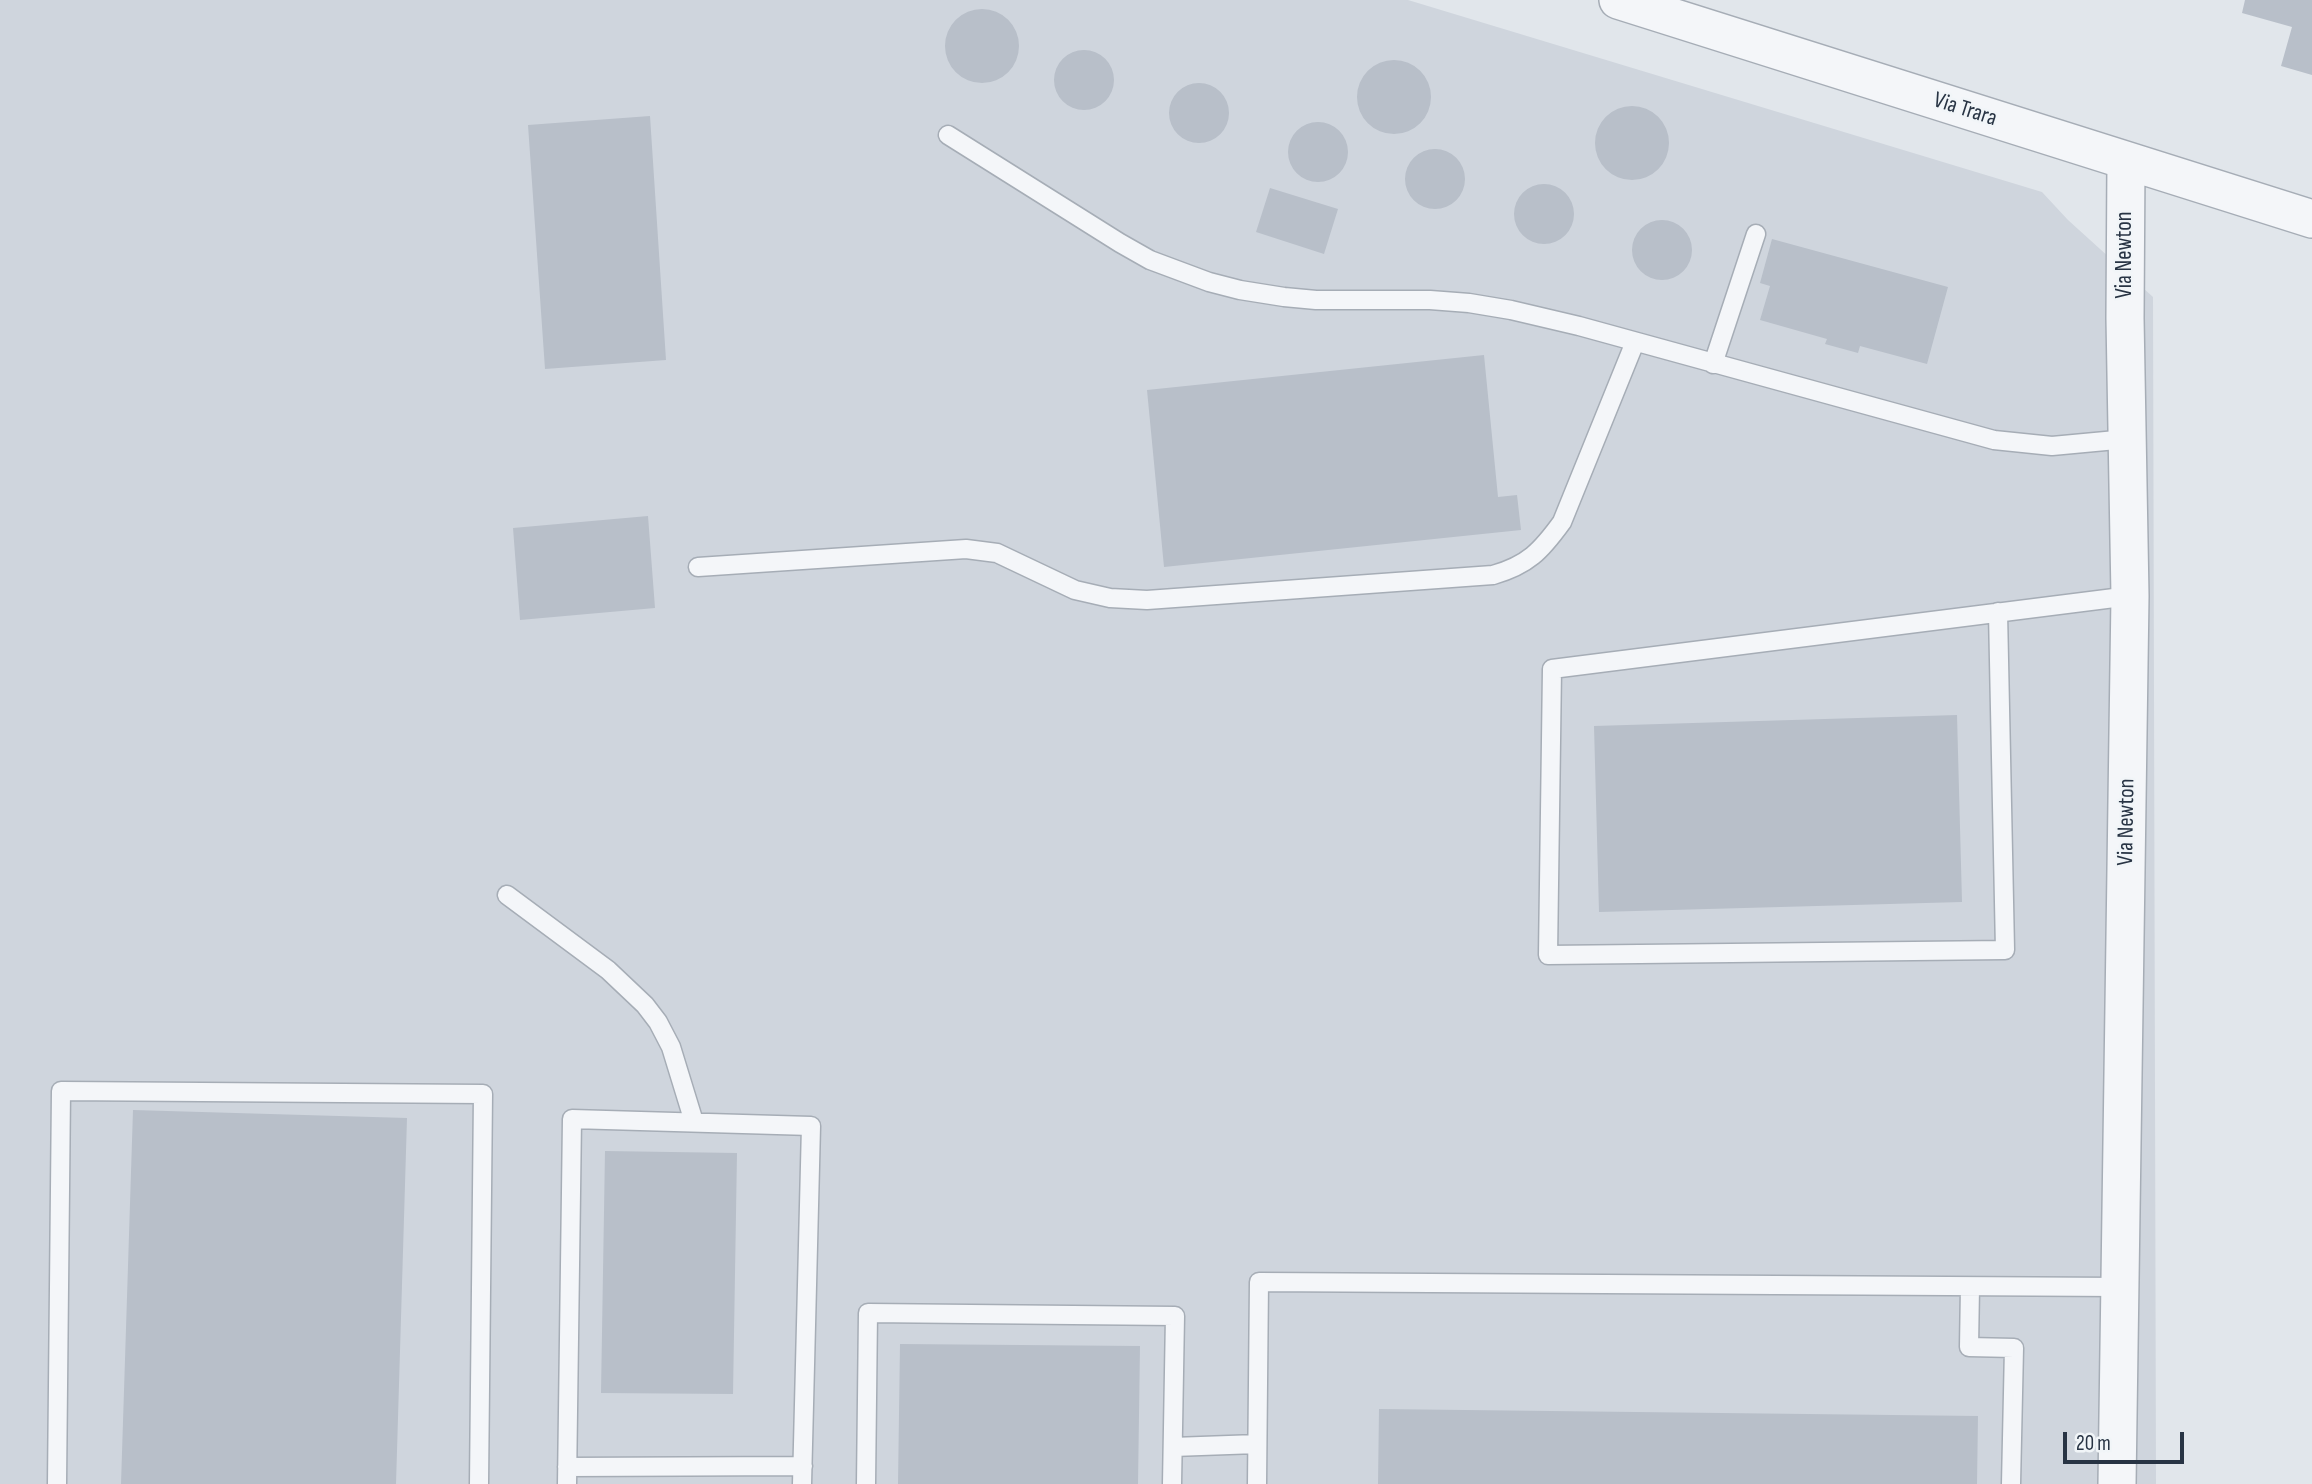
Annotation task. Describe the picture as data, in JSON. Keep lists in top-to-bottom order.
{
  "streets": {
    "street": ["Via Trara", "Via Newton"]
  },
  "crossings": [
    ["Via Trara", "Via Newton"]
  ],
  "scale_bar": "20 m"
}
